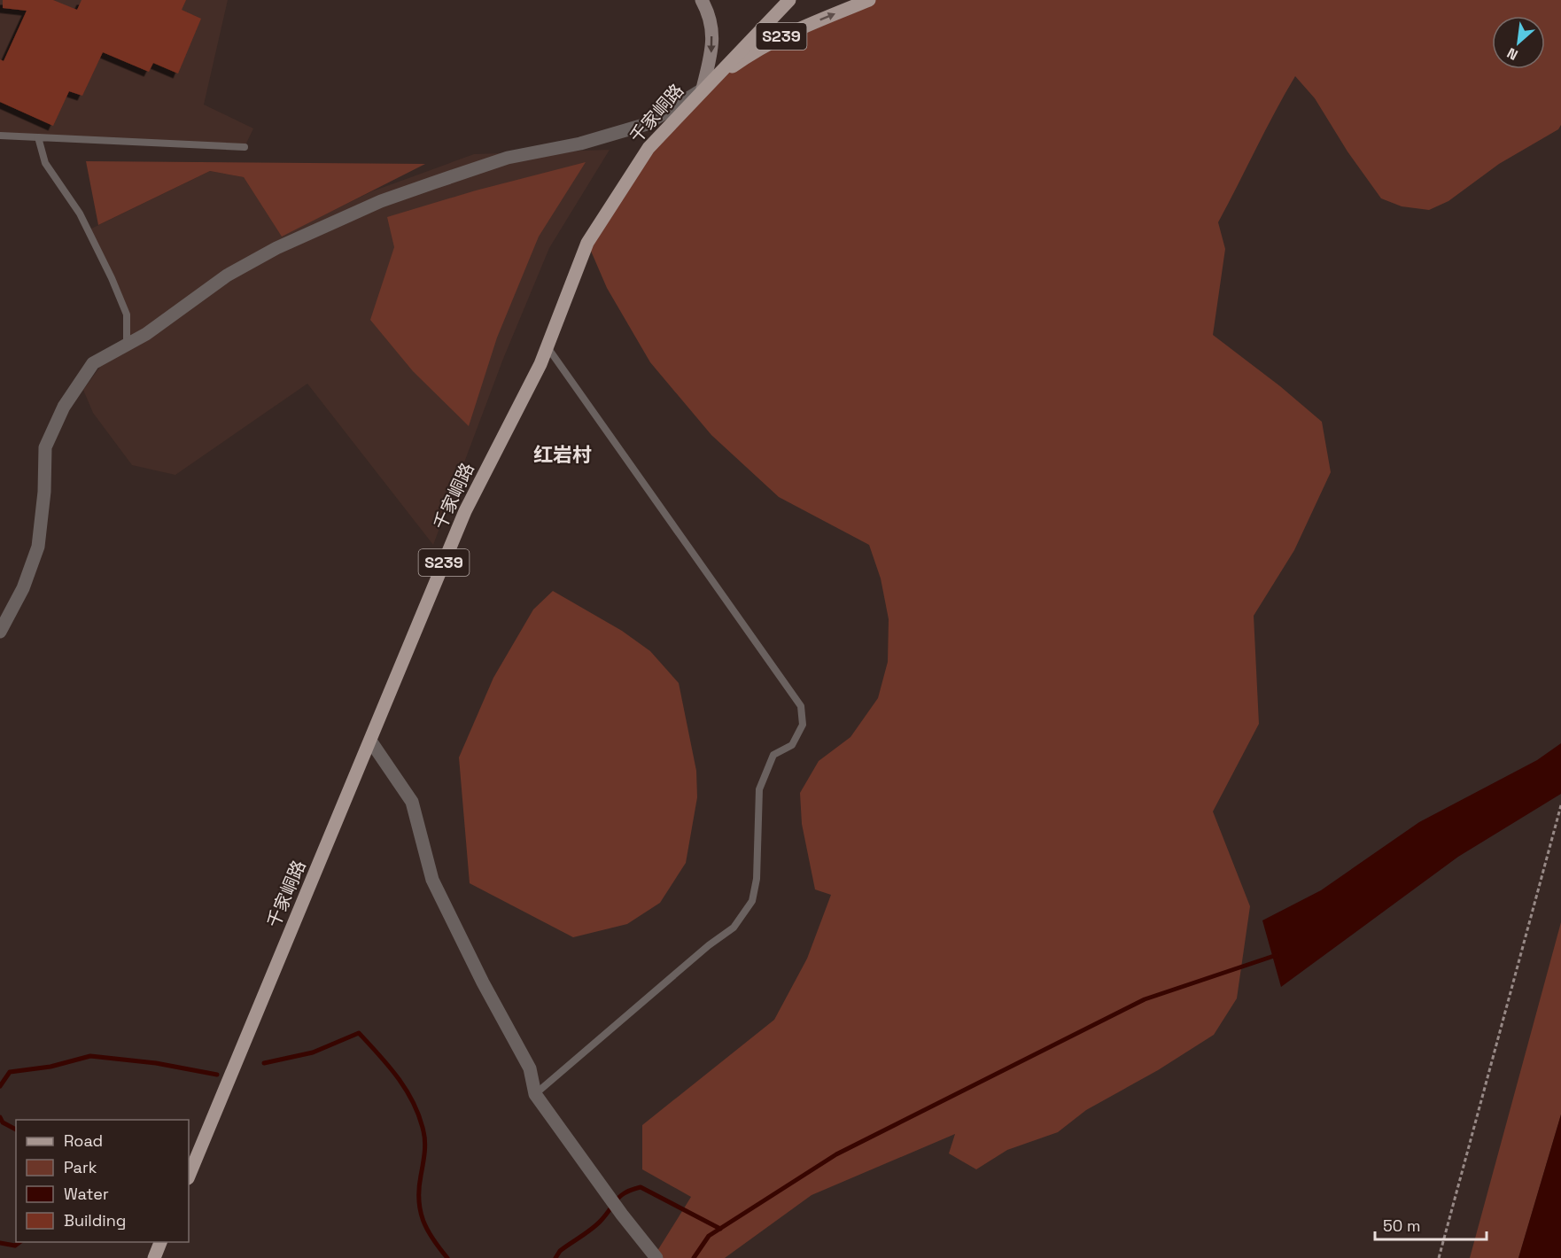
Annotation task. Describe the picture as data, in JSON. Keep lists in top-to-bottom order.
{
  "streets": {
    "main road": ["S239", "千家峒路"]
  },
  "crossings": [
    ["S239", "千家峒路"]
  ],
  "districts": ["红岩村"],
  "legend": [
    "Road",
    "Park",
    "Water",
    "Building"
  ],
  "scale_bar": "50 m",
  "north": "bottom left"
}
